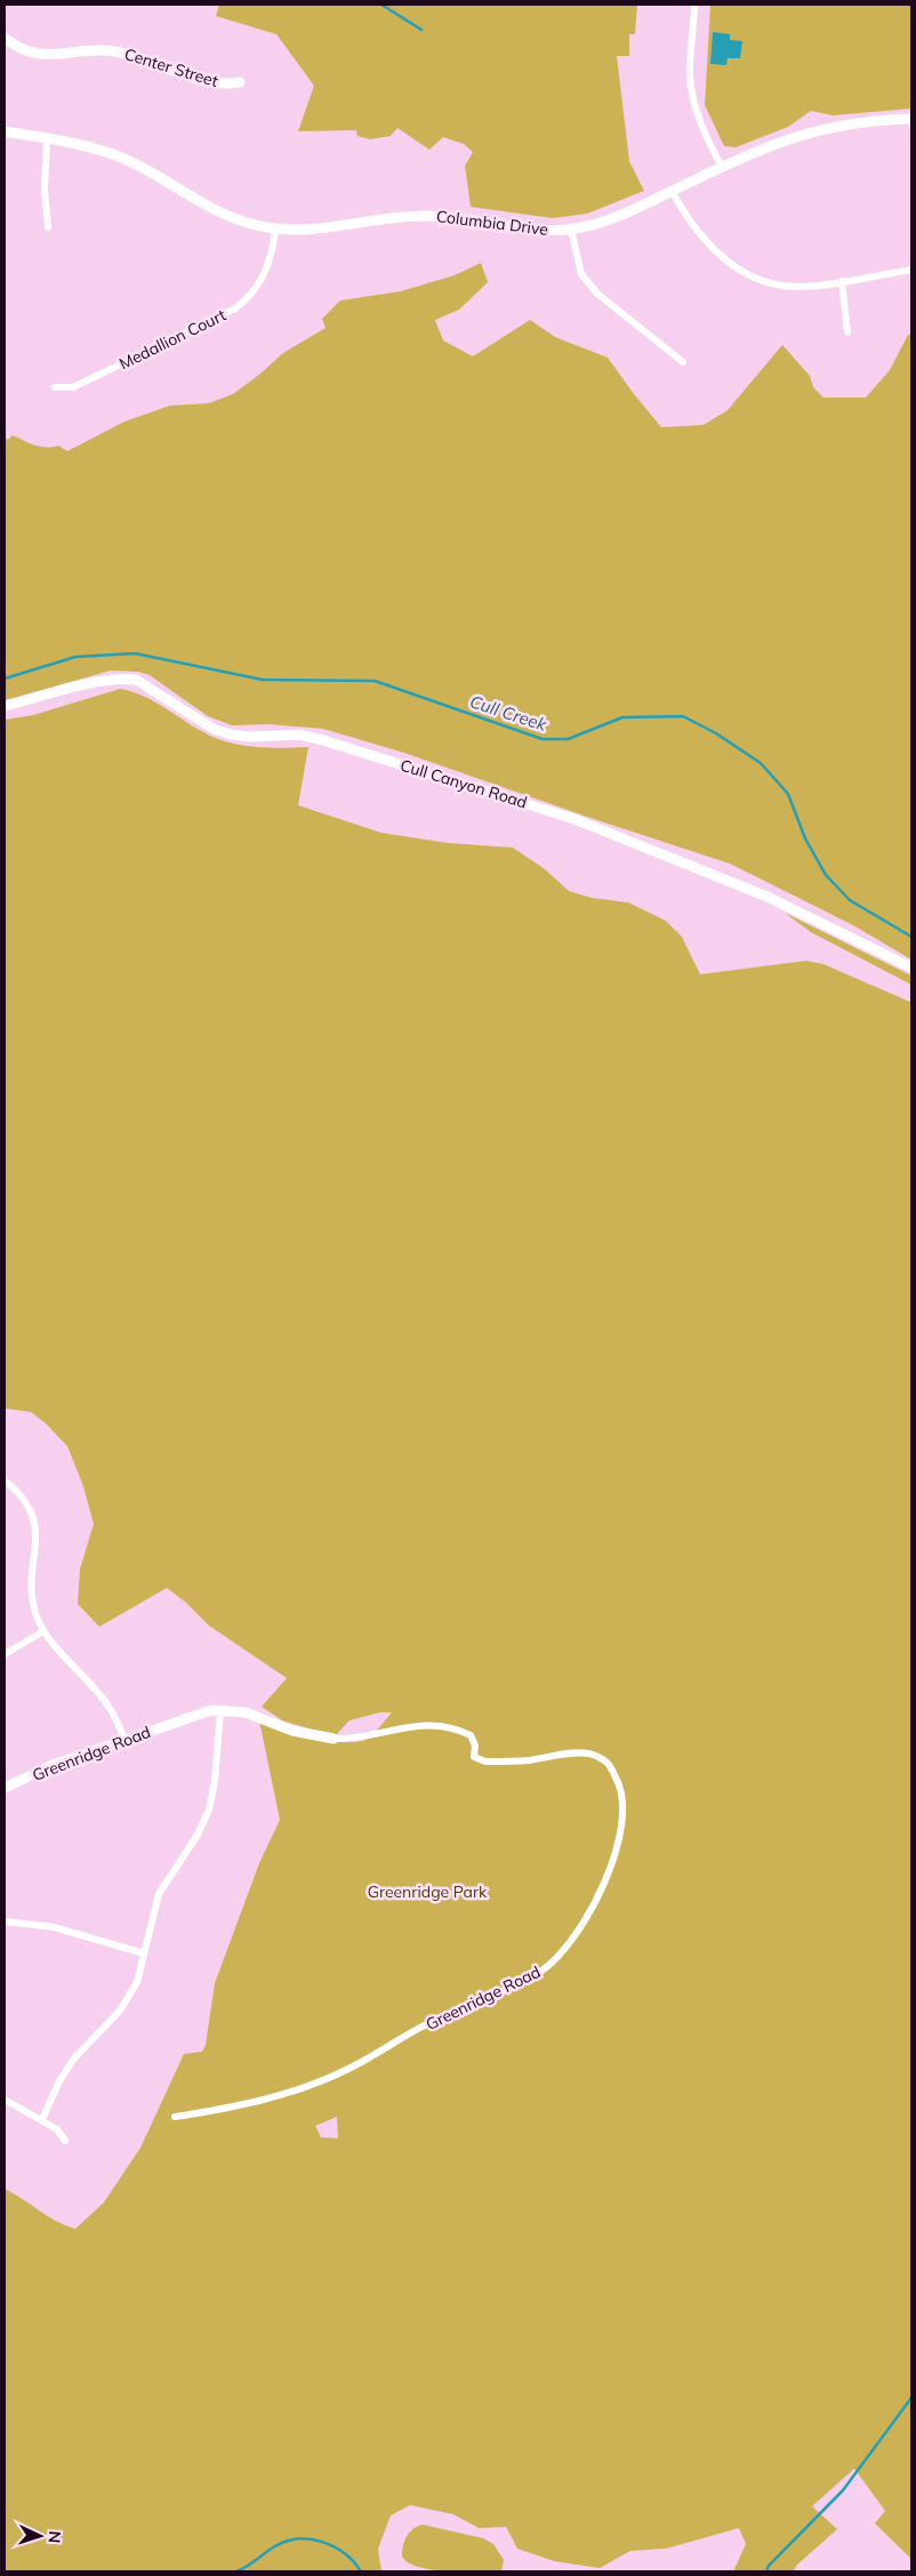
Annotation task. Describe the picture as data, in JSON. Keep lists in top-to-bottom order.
{
  "streets": {
    "street": [
      "Center Street",
      "Columbia Drive",
      "Medallion Court",
      "Cull Canyon Road",
      "Greenridge Road"
    ]
  },
  "crossings": [
    ["Columbia Drive", "Medallion Court"]
  ],
  "water": ["Cull Creek"],
  "parks": ["Greenridge Park"],
  "north": "right"
}
